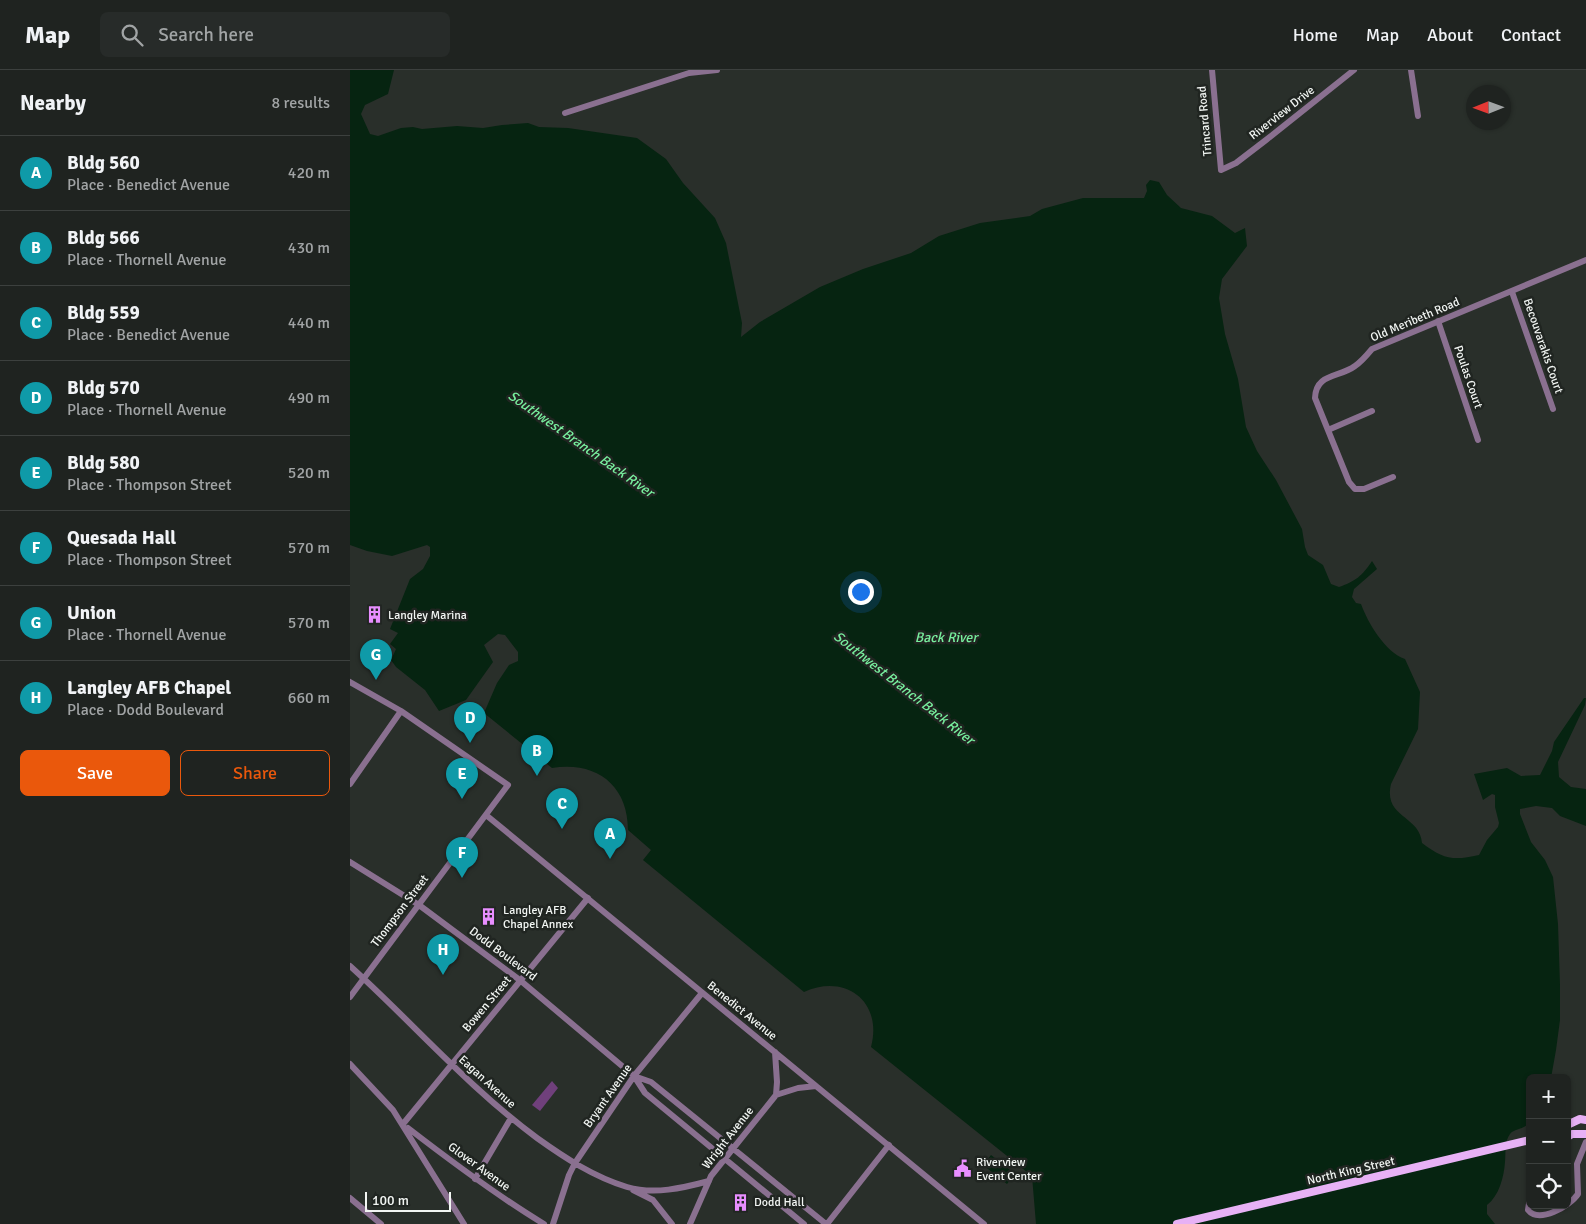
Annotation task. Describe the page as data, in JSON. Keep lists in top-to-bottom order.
{
  "streets": {
    "main road": ["North King Street"],
    "street": [
      "Riverview Drive",
      "Trincard Road",
      "Old Meribeth Road",
      "Becouvarakis Court",
      "Poulas Court",
      "Thompson Street",
      "Dodd Boulevard",
      "Bowen Street",
      "Benedict Avenue",
      "Eagan Avenue",
      "Bryant Avenue",
      "Wright Avenue",
      "Glover Avenue"
    ]
  },
  "crossings": [
    ["Riverview Drive", "Trincard Road"],
    ["Old Meribeth Road", "Becouvarakis Court"],
    ["Old Meribeth Road", "Poulas Court"],
    ["Thompson Street", "Dodd Boulevard"],
    ["Thompson Street", "Benedict Avenue"],
    ["Thompson Street", "Eagan Avenue"],
    ["Dodd Boulevard", "Bowen Street"],
    ["Dodd Boulevard", "Bryant Avenue"],
    ["Dodd Boulevard", "Wright Avenue"],
    ["Bowen Street", "Benedict Avenue"],
    ["Bowen Street", "Eagan Avenue"],
    ["Bowen Street", "Glover Avenue"],
    ["Benedict Avenue", "Bryant Avenue"],
    ["Eagan Avenue", "Bryant Avenue"],
    ["Eagan Avenue", "Wright Avenue"]
  ],
  "water": ["Southwest Branch Back River", "Back River"],
  "places": {
    "building": ["Langley Marina", "Langley AFB Chapel Annex", "Dodd Hall"],
    "public building": ["Riverview Event Center"]
  },
  "scale_bar": "100 m",
  "north": "left",
  "page": {
    "header": "Map",
    "search": "Search here",
    "nav": [
      "Home",
      "Map",
      "About",
      "Contact"
    ],
    "heading": ["Nearby", "8 results"],
    "list": [
      {
        "mark": "A",
        "name": "Bldg 560",
        "note": "Place · Benedict Avenue",
        "value": "420 m"
      },
      {
        "mark": "B",
        "name": "Bldg 566",
        "note": "Place · Thornell Avenue",
        "value": "430 m"
      },
      {
        "mark": "C",
        "name": "Bldg 559",
        "note": "Place · Benedict Avenue",
        "value": "440 m"
      },
      {
        "mark": "D",
        "name": "Bldg 570",
        "note": "Place · Thornell Avenue",
        "value": "490 m"
      },
      {
        "mark": "E",
        "name": "Bldg 580",
        "note": "Place · Thompson Street",
        "value": "520 m"
      },
      {
        "mark": "F",
        "name": "Quesada Hall",
        "note": "Place · Thompson Street",
        "value": "570 m"
      },
      {
        "mark": "G",
        "name": "Union",
        "note": "Place · Thornell Avenue",
        "value": "570 m"
      },
      {
        "mark": "H",
        "name": "Langley AFB Chapel",
        "note": "Place · Dodd Boulevard",
        "value": "660 m"
      }
    ],
    "pins": [
      "G",
      "D",
      "B",
      "E",
      "C",
      "A",
      "F",
      "H"
    ],
    "buttons": ["Save", "Share"],
    "map_buttons": ["+", "−"],
    "scale": "100 m"
  }
}
